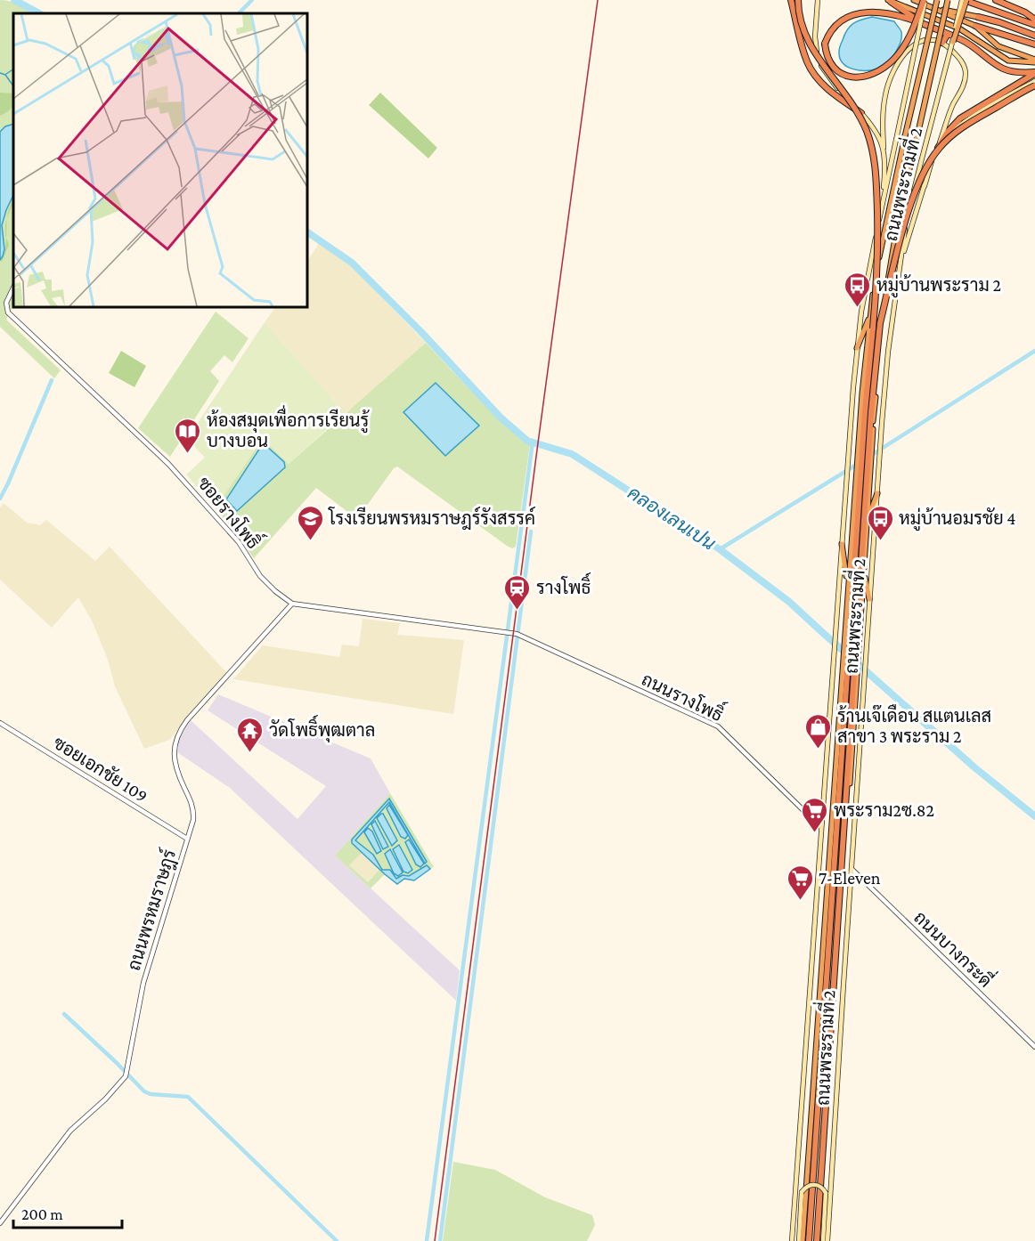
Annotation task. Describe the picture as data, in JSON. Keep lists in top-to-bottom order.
{
  "streets": {
    "highway": ["ถนนพระรามที่ 2"],
    "street": [
      "ซอยรางโพธิ์",
      "ถนนรางโพธิ์",
      "ซอยเอกชัย 109",
      "ถนนพรหมราษฎร์",
      "ถนนบางกระดี่"
    ]
  },
  "crossings": [
    ["ถนนพระรามที่ 2", "ถนนรางโพธิ์"],
    ["ถนนพระรามที่ 2", "ถนนบางกระดี่"],
    ["ซอยรางโพธิ์", "ถนนรางโพธิ์"],
    ["ซอยรางโพธิ์", "ถนนพรหมราษฎร์"],
    ["ถนนรางโพธิ์", "ถนนพรหมราษฎร์"],
    ["ซอยเอกชัย 109", "ถนนพรหมราษฎร์"]
  ],
  "water": ["คลองเลนเปน"],
  "places": {
    "bus stop": ["หมู่บ้านพระราม 2", "หมู่บ้านอมรชัย 4"],
    "library": ["ห้องสมุดเพื่อการเรียนรู้ บางบอน"],
    "school or university": ["โรงเรียนพรหมราษฎร์รังสรรค์"],
    "station": ["รางโพธิ์"],
    "shop": ["ร้านเจ๊เดือน สแตนเลส สาขา 3 พระราม 2"],
    "temple": ["วัดโพธิ์พุฒตาล"],
    "supermarket": ["พระราม2ซ.82", "7-Eleven"]
  },
  "scale_bar": "200 m"
}
